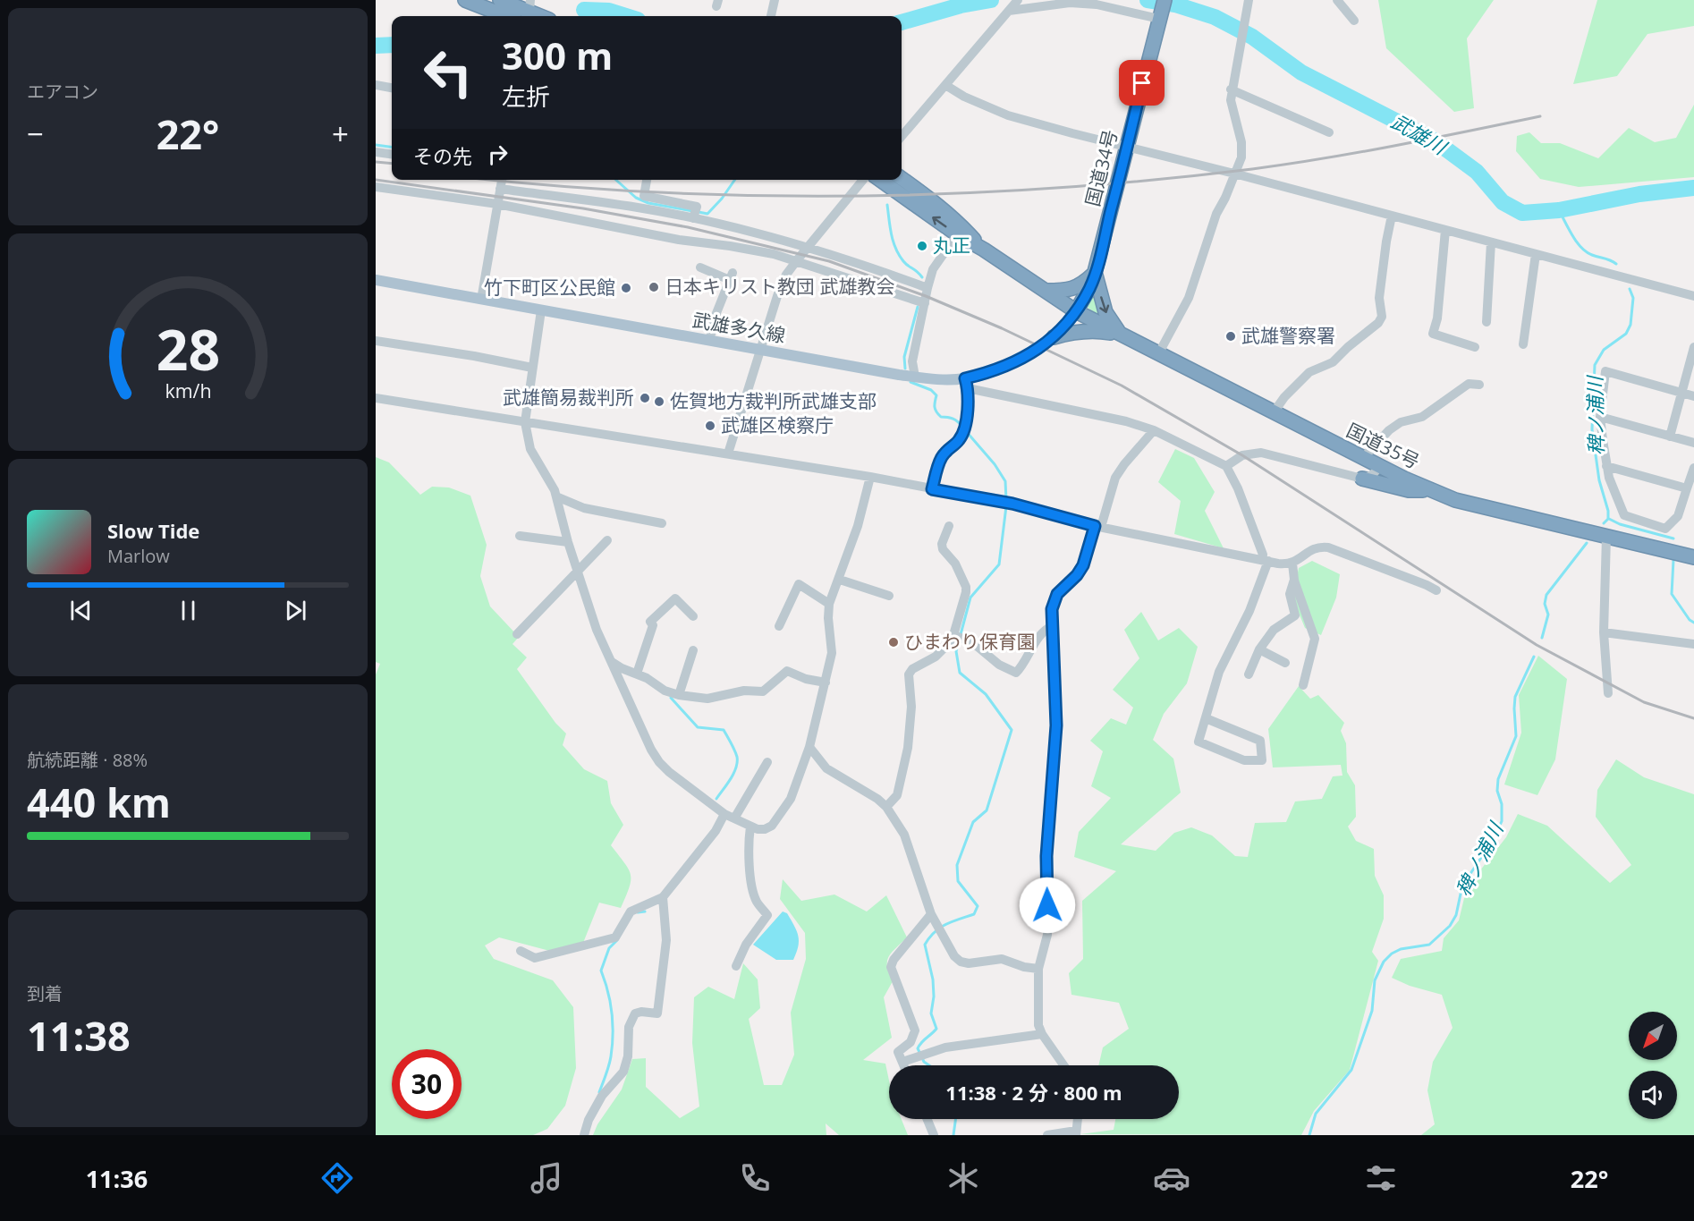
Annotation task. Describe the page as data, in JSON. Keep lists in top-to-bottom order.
{
  "streets": {
    "highway": ["国道34号", "国道35号"],
    "main road": ["武雄多久線"]
  },
  "crossings": [
    ["国道34号", "武雄多久線"],
    ["国道34号", "国道35号"],
    ["武雄多久線", "国道35号"]
  ],
  "water": ["武雄川", "稗ノ浦川"],
  "places": [
    "丸正",
    "日本キリスト教団 武雄教会",
    "竹下町区公民館",
    "武雄警察署",
    "武雄簡易裁判所",
    "佐賀地方裁判所武雄支部",
    "武雄区検察庁",
    "ひまわり保育園"
  ],
  "north": "bottom left",
  "page": {
    "tile": [
      "エアコン",
      ["航続距離 · 88%", "440 km"],
      ["到着", "11:38"]
    ],
    "turn": ["300 m", "左折"],
    "heat": ["−", "22°", "+"],
    "then": "その先",
    "song": ["Slow Tide", "Marlow"],
    "limit": "30",
    "trip": "11:38 · 2 分 · 800 m",
    "tabs": ["11:36", "22°"],
    "gauge": ["28", "km/h"]
  }
}
